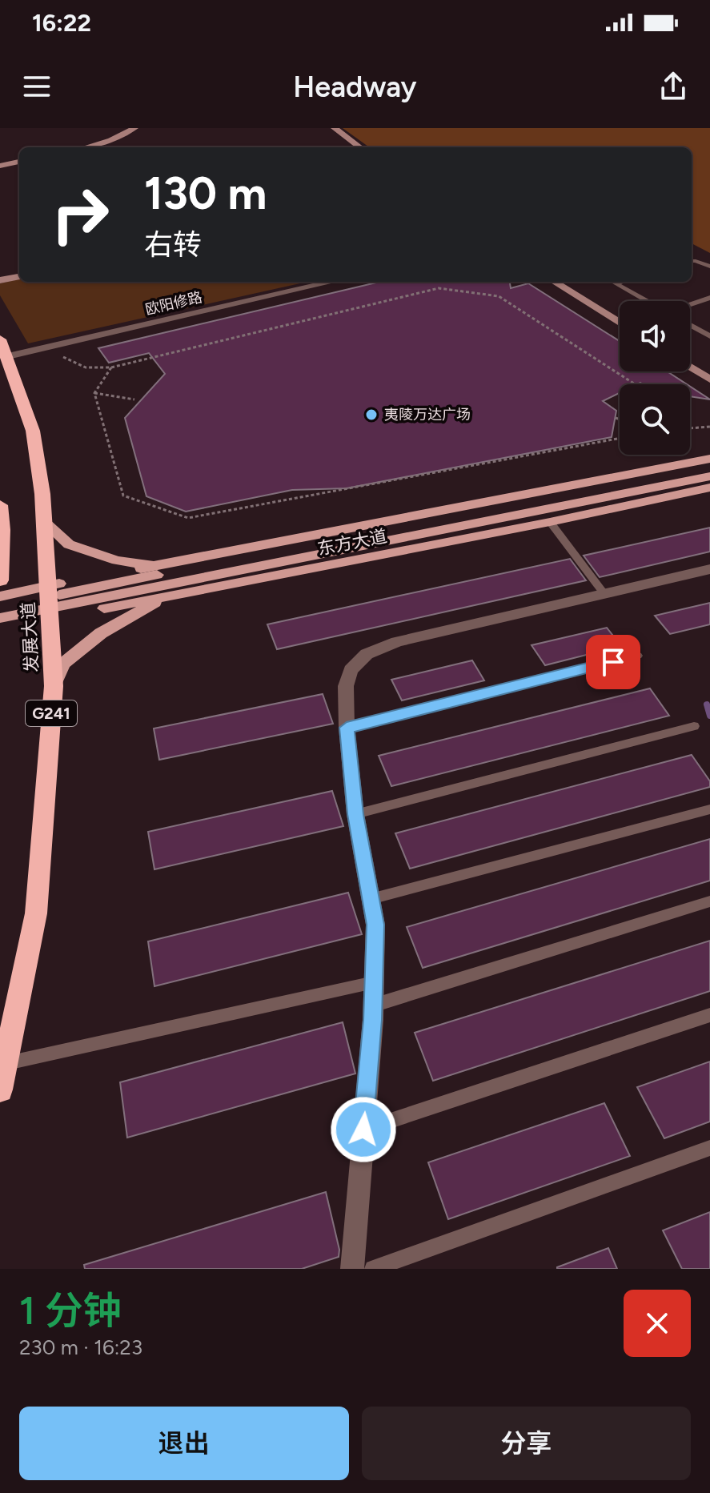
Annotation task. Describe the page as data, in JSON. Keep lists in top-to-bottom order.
{
  "streets": {
    "highway": ["发展大道", "G241"],
    "main road": ["东方大道"],
    "street": ["欧阳修路"]
  },
  "crossings": [
    ["欧阳修路", "发展大道"],
    ["东方大道", "发展大道"]
  ],
  "places": ["夷陵万达广场"],
  "page": {
    "status": "16:22",
    "header": "Headway",
    "turn": ["130 m", "右转"],
    "heading": ["1 分钟", "230 m · 16:23"],
    "buttons": ["退出", "分享"]
  }
}
